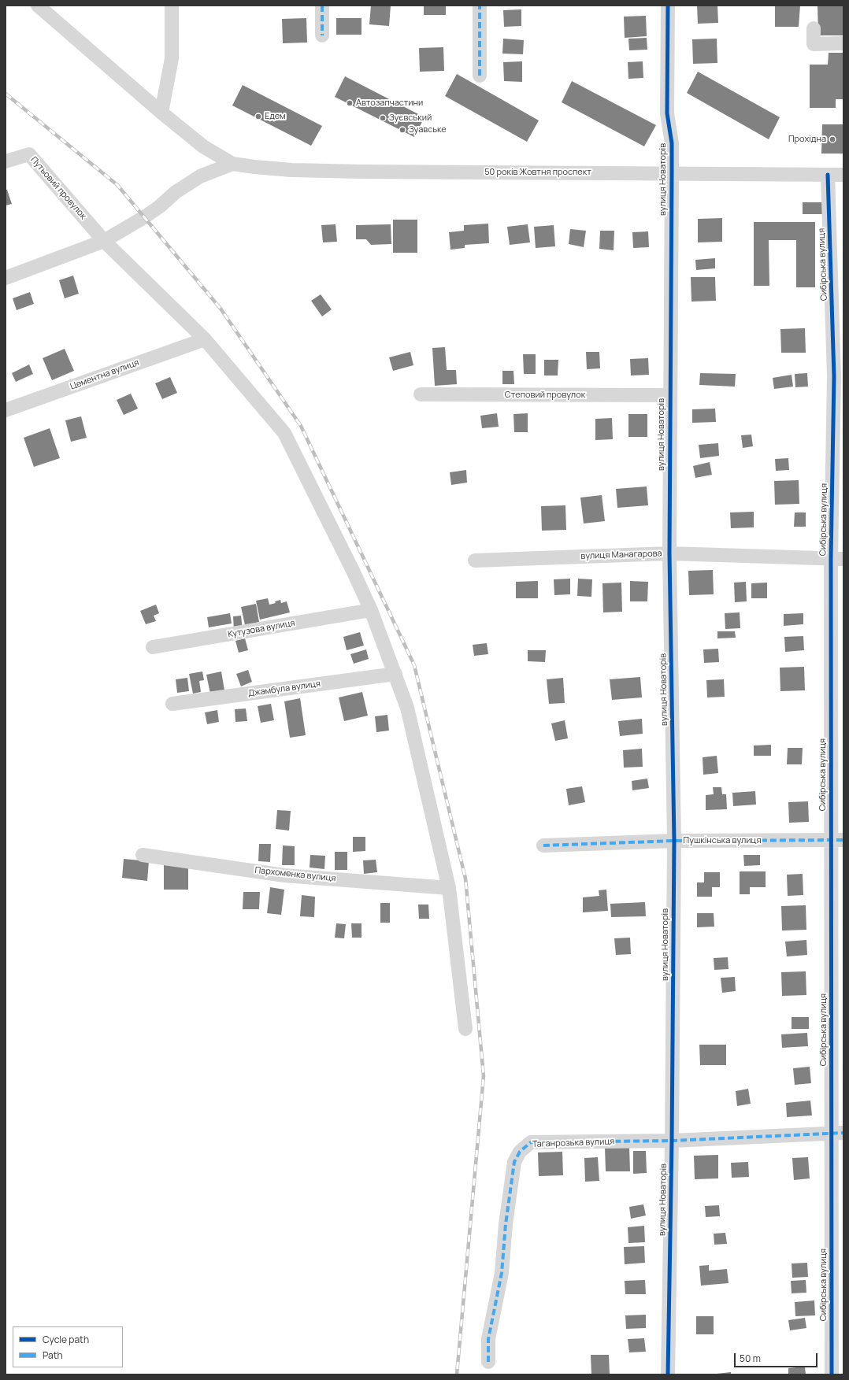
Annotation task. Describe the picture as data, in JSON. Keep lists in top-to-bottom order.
{
  "streets": {
    "street": [
      "50 років Жовтня проспект",
      "вулиця Новаторів",
      "Путьовий провулок",
      "Сибірська вулиця",
      "Цементна вулиця",
      "Степовий провулок",
      "вулиця Манагарова",
      "Кутузова вулиця",
      "Джамбула вулиця",
      "Пушкінська вулиця",
      "Пархоменка вулиця",
      "Таганрозька вулиця"
    ]
  },
  "crossings": [
    ["50 років Жовтня проспект", "вулиця Новаторів"],
    ["50 років Жовтня проспект", "Сибірська вулиця"],
    ["вулиця Новаторів", "Степовий провулок"],
    ["вулиця Новаторів", "вулиця Манагарова"],
    ["вулиця Новаторів", "Пушкінська вулиця"],
    ["вулиця Новаторів", "Таганрозька вулиця"],
    ["Сибірська вулиця", "вулиця Манагарова"],
    ["Сибірська вулиця", "Пушкінська вулиця"],
    ["Сибірська вулиця", "Таганрозька вулиця"]
  ],
  "places": [
    "Автозапчастини",
    "Едем",
    "Зуєвський",
    "Зуавське",
    "Прохідна"
  ],
  "legend": ["Cycle path", "Path"],
  "scale_bar": "50 m"
}
